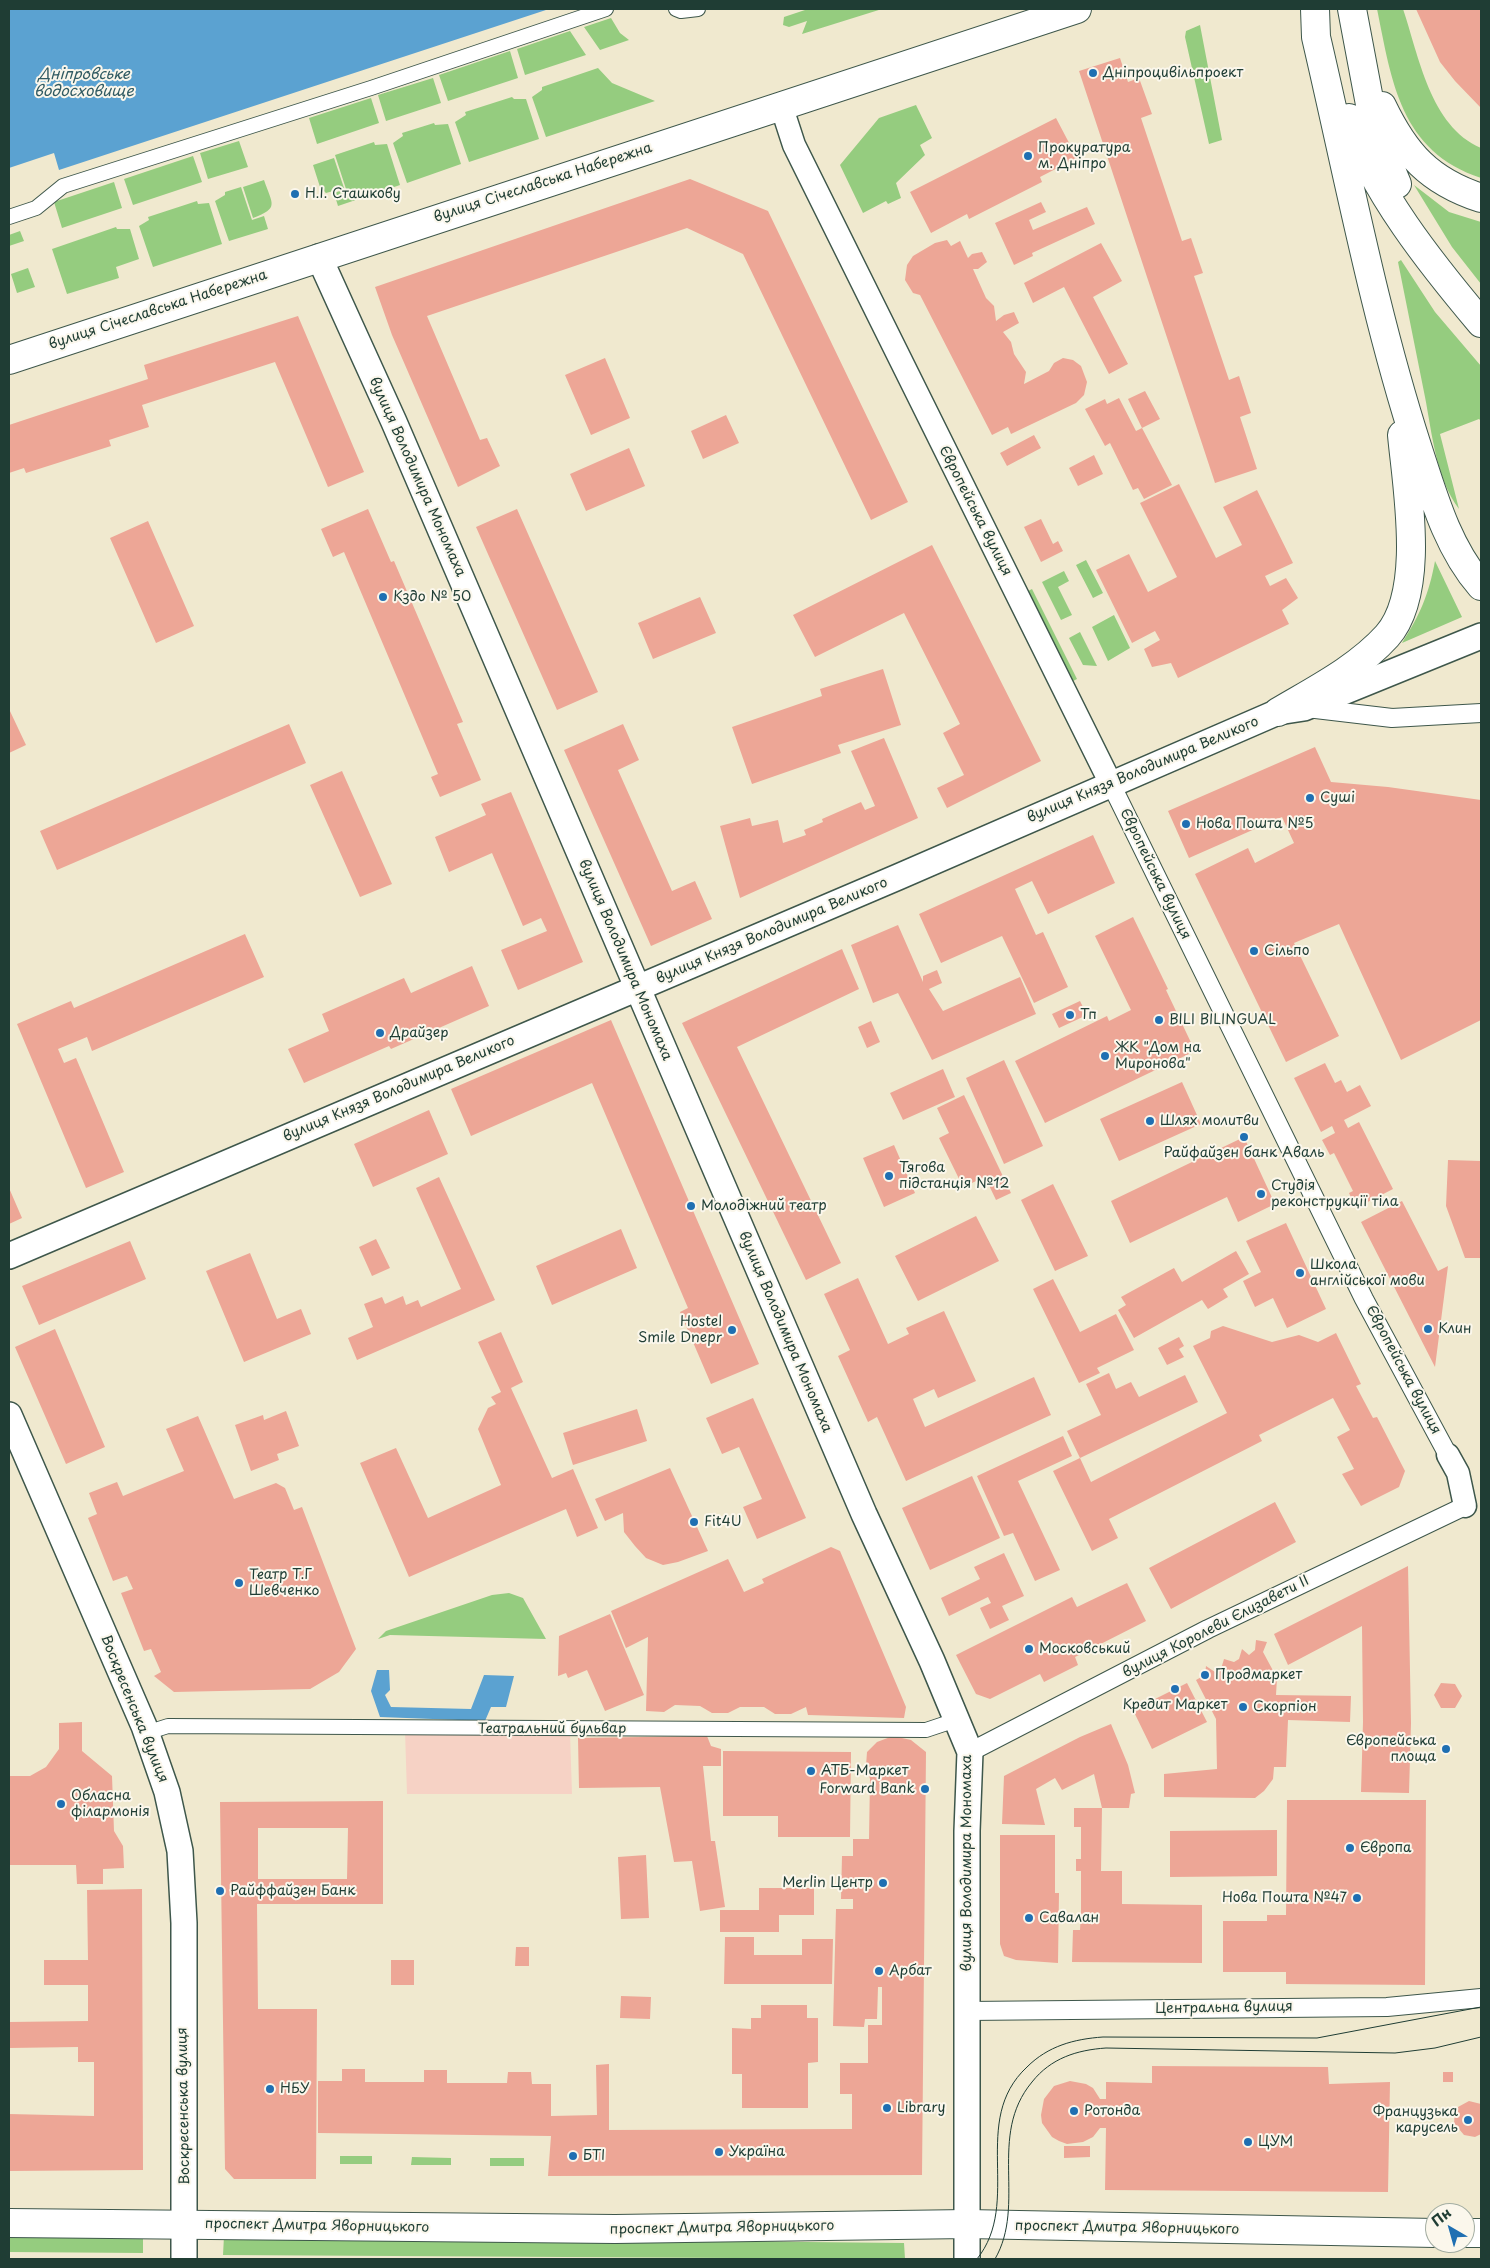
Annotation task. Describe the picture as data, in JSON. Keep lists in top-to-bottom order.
{
  "streets": {
    "main road": [
      "вулиця Січеславська Набережна",
      "вулиця Володимира Мономаха",
      "вулиця Князя Володимира Великого",
      "Воскресенська вулиця",
      "проспект Дмитра Яворницького"
    ],
    "street": [
      "Європейська вулиця",
      "вулиця Королеви Єлизавети ІІ",
      "Театральний бульвар",
      "Центральна вулиця"
    ]
  },
  "crossings": [
    ["вулиця Січеславська Набережна", "вулиця Володимира Мономаха"],
    ["вулиця Січеславська Набережна", "Європейська вулиця"],
    ["вулиця Володимира Мономаха", "вулиця Князя Володимира Великого"],
    ["вулиця Володимира Мономаха", "вулиця Королеви Єлизавети ІІ"],
    ["вулиця Володимира Мономаха", "Театральний бульвар"],
    ["вулиця Володимира Мономаха", "Центральна вулиця"],
    ["вулиця Володимира Мономаха", "проспект Дмитра Яворницького"],
    ["Європейська вулиця", "вулиця Князя Володимира Великого"],
    ["Європейська вулиця", "вулиця Королеви Єлизавети ІІ"],
    ["Воскресенська вулиця", "Театральний бульвар"],
    ["Воскресенська вулиця", "проспект Дмитра Яворницького"]
  ],
  "water": ["Дніпровське водосховище"],
  "places": [
    "Дніпроцивільпроект",
    "Прокуратура м. Дніпро",
    "Н.І. Сташкову",
    "Кздо № 50",
    "Суші",
    "Нова Пошта №5",
    "Сільпо",
    "Тп",
    "BILI BILINGUAL",
    "Драйзер",
    "ЖК \"Дом на Миронова\"",
    "Шлях молитви",
    "Райфайзен банк Аваль",
    "Тягова пiдстанцiя №12",
    "Студія реконструкції тіла",
    "Молодіжний театр",
    "Школа англійської мови",
    "Клин",
    "Hostel Smile Dnepr",
    "Fit4U",
    "Театр Т.Г Шевченко",
    "Московський",
    "Продмаркет",
    "Кредит Маркет",
    "Скорпіон",
    "Європейська площа",
    "АТБ-Маркет",
    "Forward Bank",
    "Обласна філармонія",
    "Європа",
    "Merlin Центр",
    "Райффайзен Банк",
    "Нова Пошта №47",
    "Савалан",
    "Арбат",
    "НБУ",
    "Library",
    "Ротонда",
    "Французька карусель",
    "ЦУМ",
    "Україна",
    "БТІ"
  ],
  "north": "top left"
}
